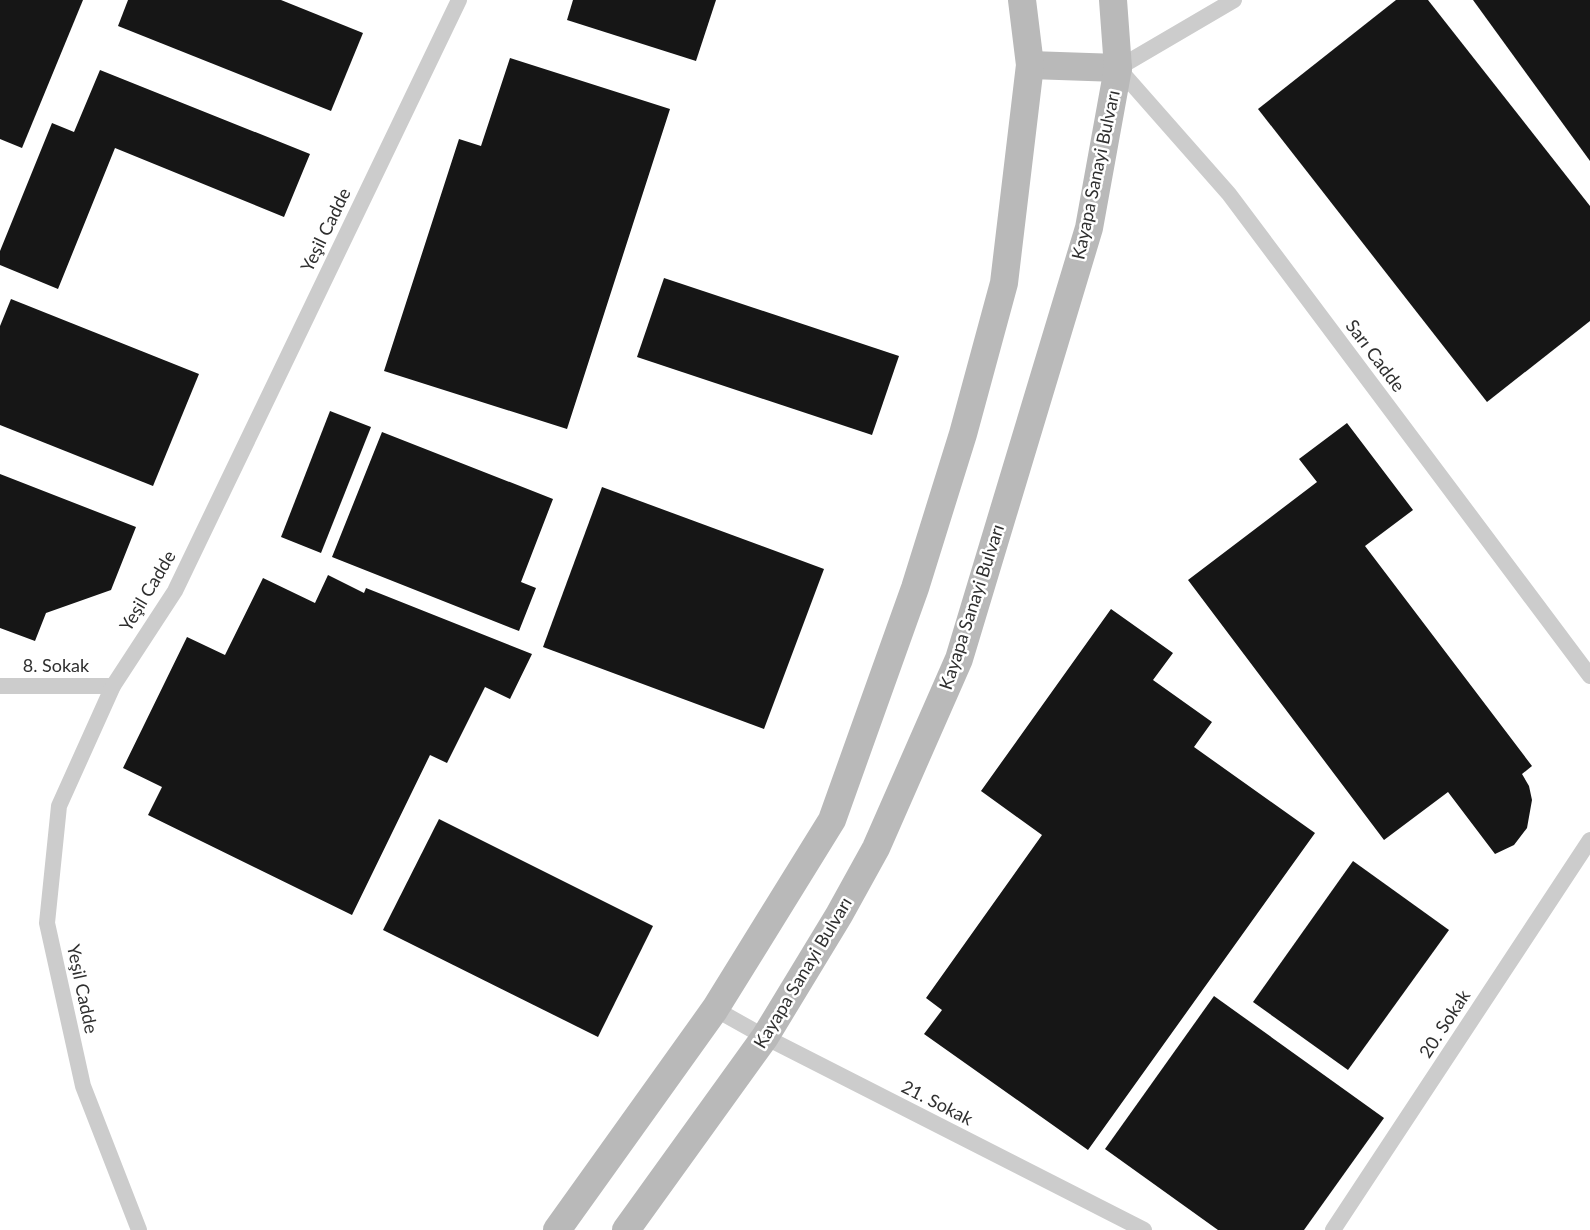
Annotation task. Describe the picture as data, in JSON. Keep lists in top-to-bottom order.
{
  "streets": {
    "main road": ["Kayapa Sanayi Bulvarı"],
    "lane": [
      "Yeşil Cadde",
      "Sarı Cadde",
      "8. Sokak",
      "20. Sokak",
      "21. Sokak"
    ]
  },
  "crossings": [
    ["Kayapa Sanayi Bulvarı", "Sarı Cadde"],
    ["Kayapa Sanayi Bulvarı", "21. Sokak"],
    ["Yeşil Cadde", "8. Sokak"]
  ]
}
